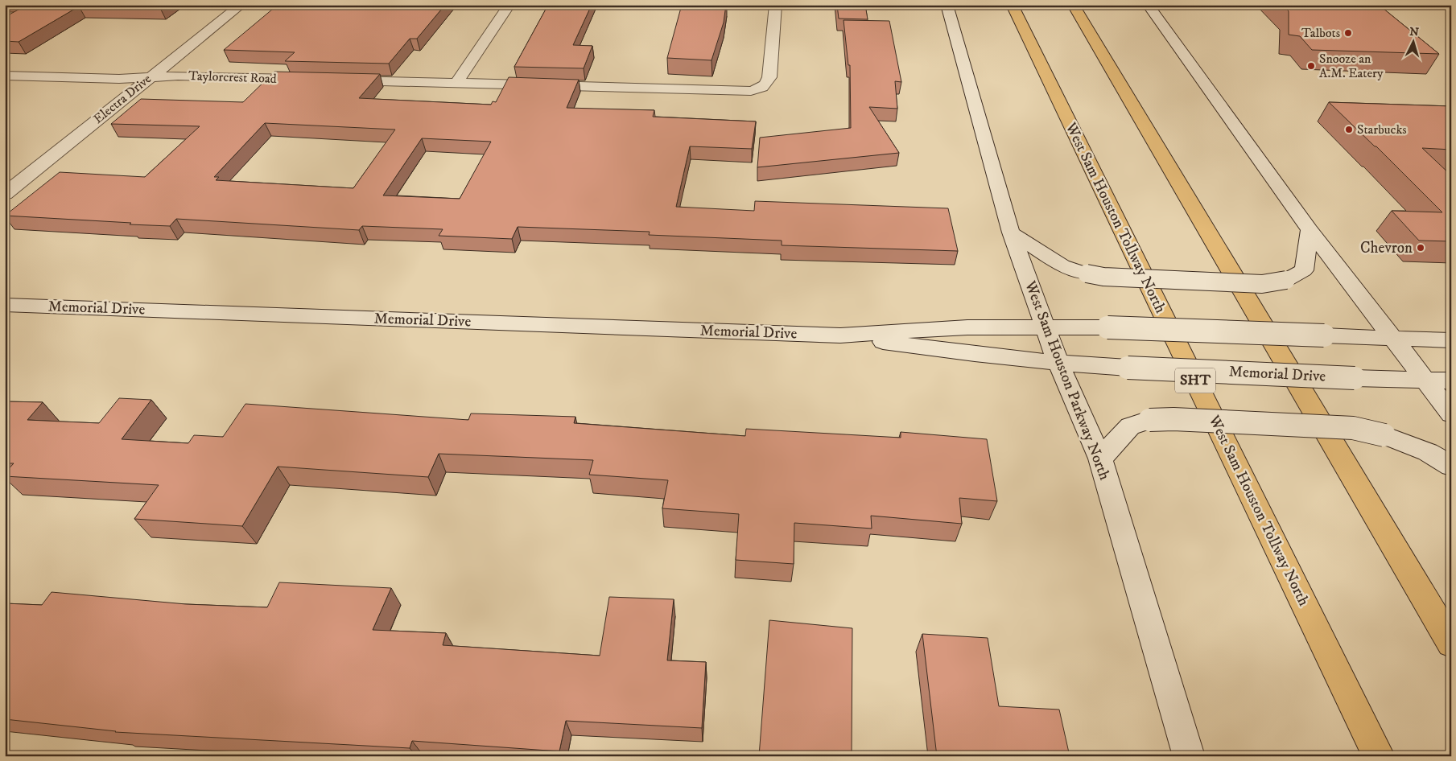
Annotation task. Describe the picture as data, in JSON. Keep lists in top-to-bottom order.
{
  "streets": {
    "highway": ["West Sam Houston Tollway North", "SHT"],
    "main road": [
      "Taylorcrest Road",
      "Electra Drive",
      "Memorial Drive",
      "West Sam Houston Parkway North"
    ]
  },
  "crossings": [
    ["Taylorcrest Road", "Electra Drive"],
    ["Memorial Drive", "West Sam Houston Parkway North"]
  ],
  "places": [
    "Talbots",
    "Snooze an A.M. Eatery",
    "Starbucks",
    "Chevron"
  ],
  "north": "top"
}
